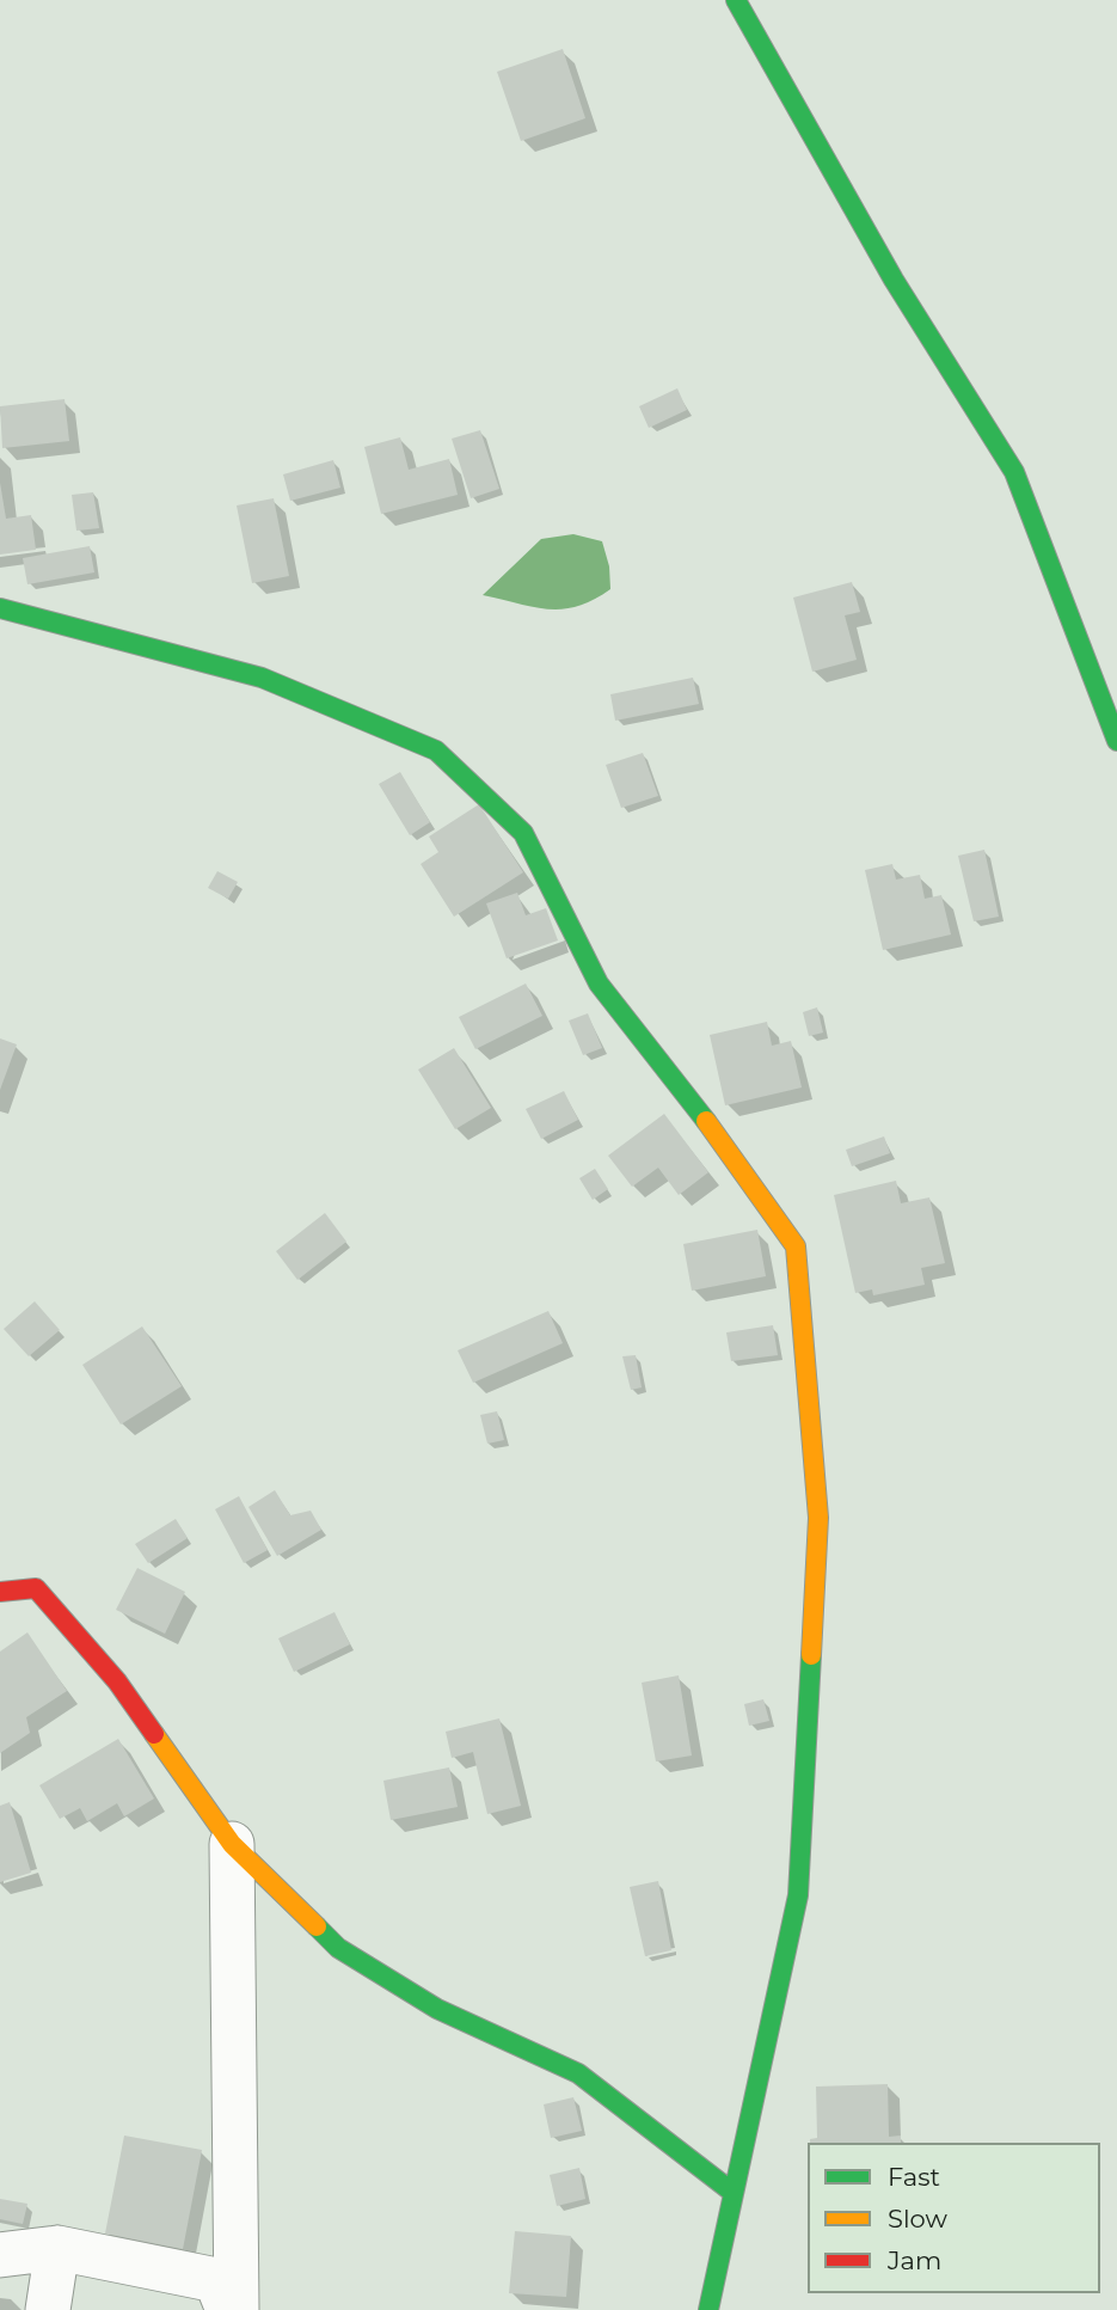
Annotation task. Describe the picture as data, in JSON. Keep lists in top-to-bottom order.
{
  "legend": ["Fast", "Slow", "Jam"]
}
